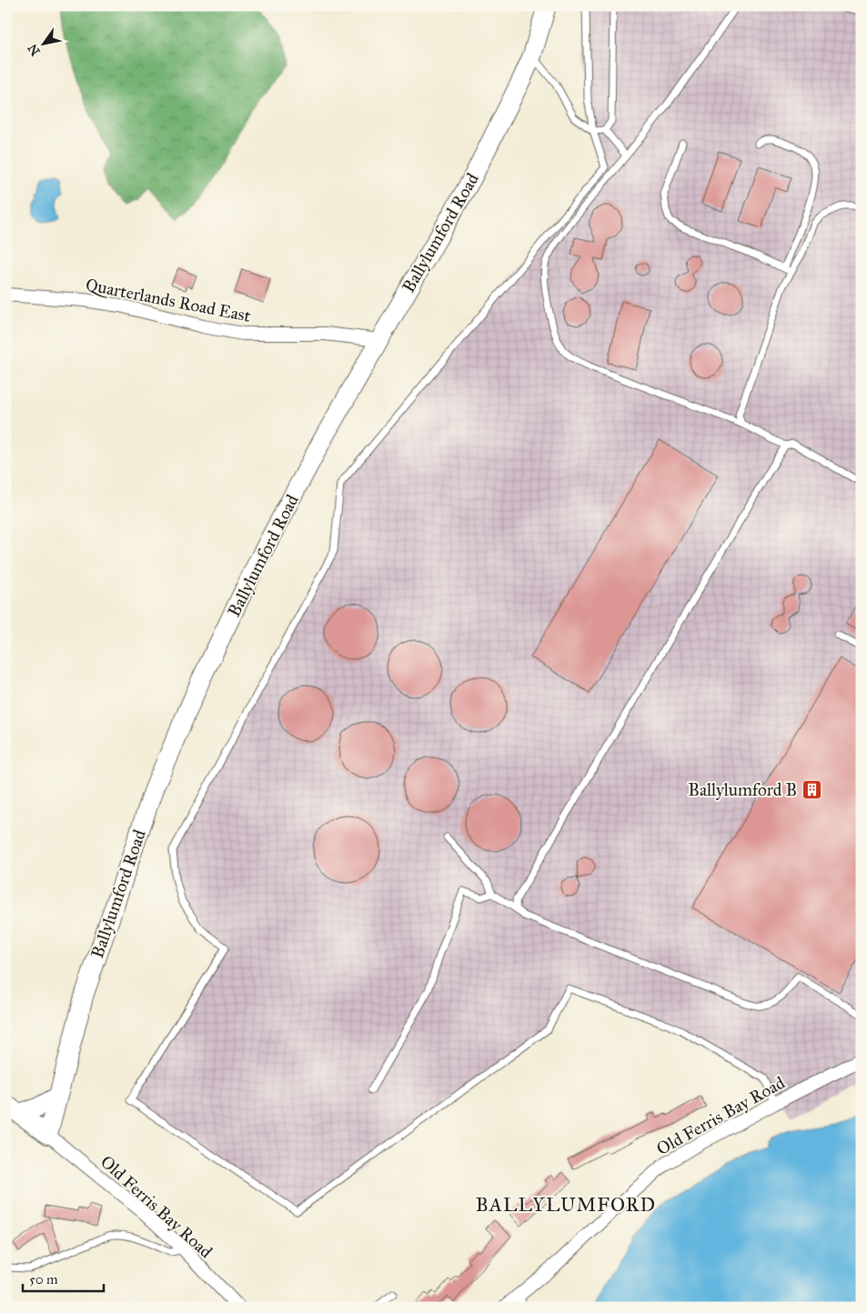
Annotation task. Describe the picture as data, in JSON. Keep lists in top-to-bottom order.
{
  "streets": {
    "main road": ["Ballylumford Road"],
    "street": ["Quarterlands Road East", "Old Ferris Bay Road"]
  },
  "crossings": [
    ["Ballylumford Road", "Quarterlands Road East"],
    ["Ballylumford Road", "Old Ferris Bay Road"]
  ],
  "districts": ["BALLYLUMFORD"],
  "places": {
    "building": ["Ballylumford B"]
  },
  "scale_bar": "50 m",
  "north": "bottom left"
}
